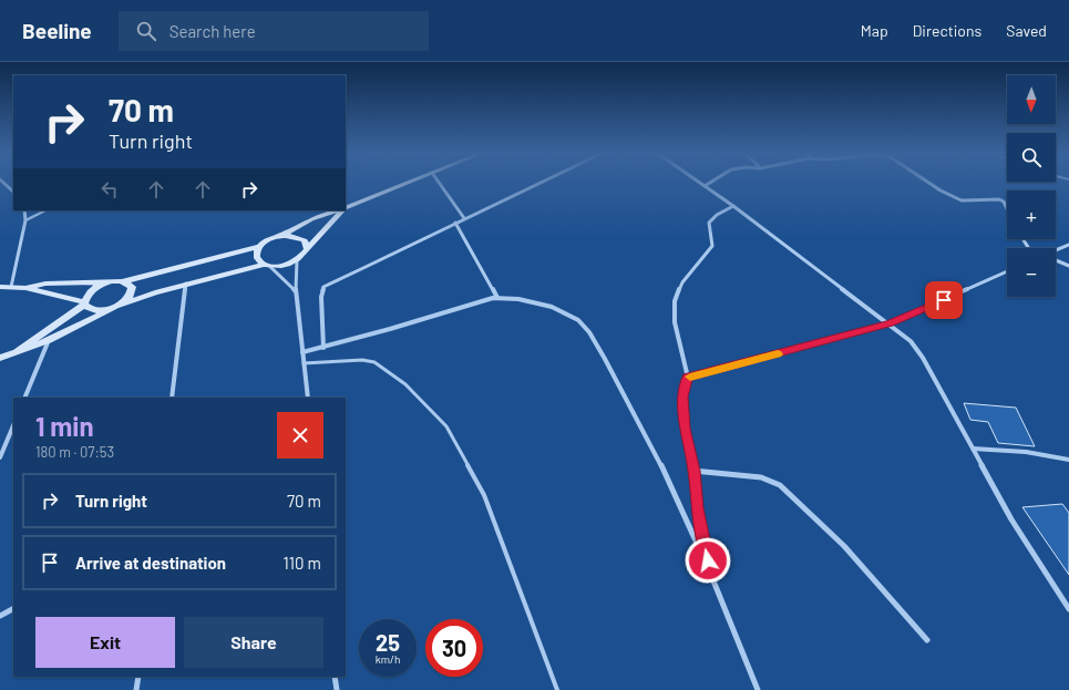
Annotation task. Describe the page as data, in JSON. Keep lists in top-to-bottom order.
{
  "north": "bottom",
  "page": {
    "header": "Beeline",
    "search": "Search here",
    "nav": ["Map", "Directions", "Saved"],
    "map_buttons": ["+", "−"],
    "turn": ["70 m", "Turn right"],
    "heading": ["1 min", "180 m · 07:53"],
    "list": [
      {
        "name": "Turn right",
        "value": "70 m"
      },
      {
        "name": "Arrive at destination",
        "value": "110 m"
      }
    ],
    "buttons": ["Exit", "Share"],
    "speed": "25 km/h",
    "limit": "30"
  }
}
